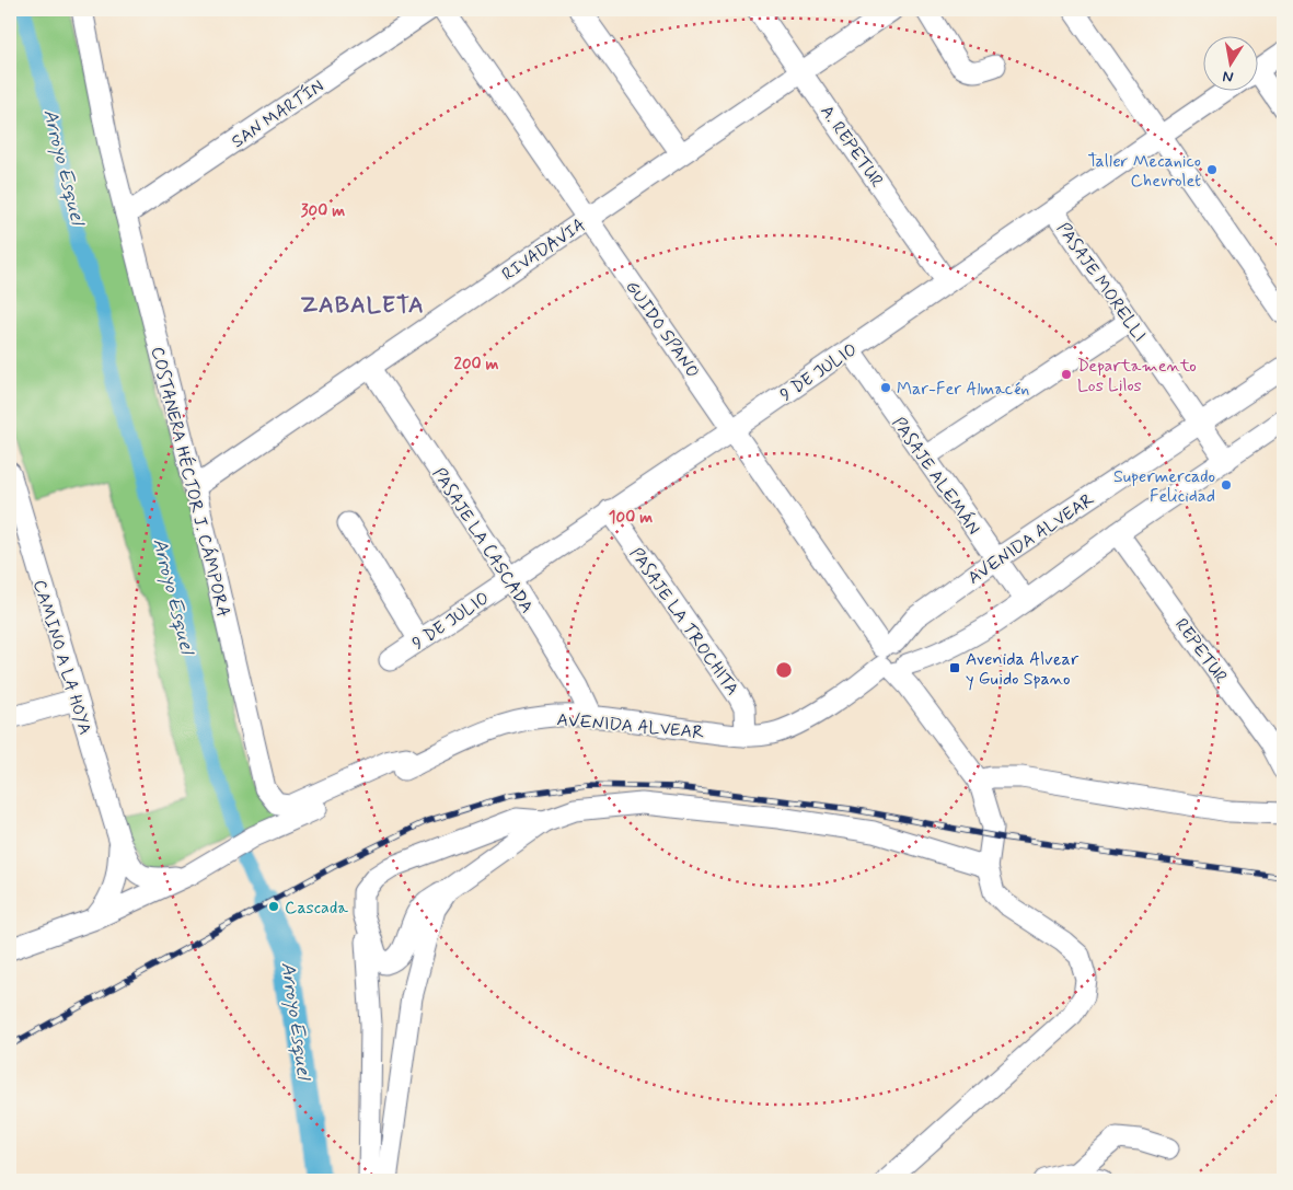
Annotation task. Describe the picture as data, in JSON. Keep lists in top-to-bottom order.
{
  "streets": {
    "street": [
      "SAN MARTÍN",
      "A. REPETUR",
      "RIVADAVIA",
      "PASAJE MORELLI",
      "GUIDO SPANO",
      "9 DE JULIO",
      "PASAJE ALEMÁN",
      "COSTANERA HÉCTOR J. CÁMPORA",
      "AVENIDA ALVEAR",
      "PASAJE LA CASCADA",
      "PASAJE LA TROCHITA",
      "REPETUR",
      "CAMINO A LA HOYA"
    ]
  },
  "crossings": [
    ["SAN MARTÍN", "COSTANERA HÉCTOR J. CÁMPORA"],
    ["A. REPETUR", "RIVADAVIA"],
    ["A. REPETUR", "9 DE JULIO"],
    ["RIVADAVIA", "GUIDO SPANO"],
    ["RIVADAVIA", "COSTANERA HÉCTOR J. CÁMPORA"],
    ["RIVADAVIA", "PASAJE LA CASCADA"],
    ["PASAJE MORELLI", "9 DE JULIO"],
    ["PASAJE MORELLI", "AVENIDA ALVEAR"],
    ["GUIDO SPANO", "9 DE JULIO"],
    ["GUIDO SPANO", "AVENIDA ALVEAR"],
    ["9 DE JULIO", "PASAJE ALEMÁN"],
    ["9 DE JULIO", "PASAJE LA CASCADA"],
    ["9 DE JULIO", "PASAJE LA TROCHITA"],
    ["PASAJE ALEMÁN", "AVENIDA ALVEAR"],
    ["COSTANERA HÉCTOR J. CÁMPORA", "AVENIDA ALVEAR"],
    ["AVENIDA ALVEAR", "PASAJE LA CASCADA"],
    ["AVENIDA ALVEAR", "PASAJE LA TROCHITA"],
    ["AVENIDA ALVEAR", "REPETUR"],
    ["AVENIDA ALVEAR", "CAMINO A LA HOYA"]
  ],
  "districts": ["ZABALETA"],
  "water": ["Arroyo Esquel"],
  "places": {
    "other": [
      "Taller Mecanico Chevrolet",
      "Departamento Los Lilos",
      "Mar-Fer Almacén",
      "Supermercado Felicidad",
      "Cascada"
    ],
    "transit": ["Avenida Alvear y Guido Spano"]
  },
  "north": "bottom",
  "rings": ["300 m", "200 m", "100 m"]
}
